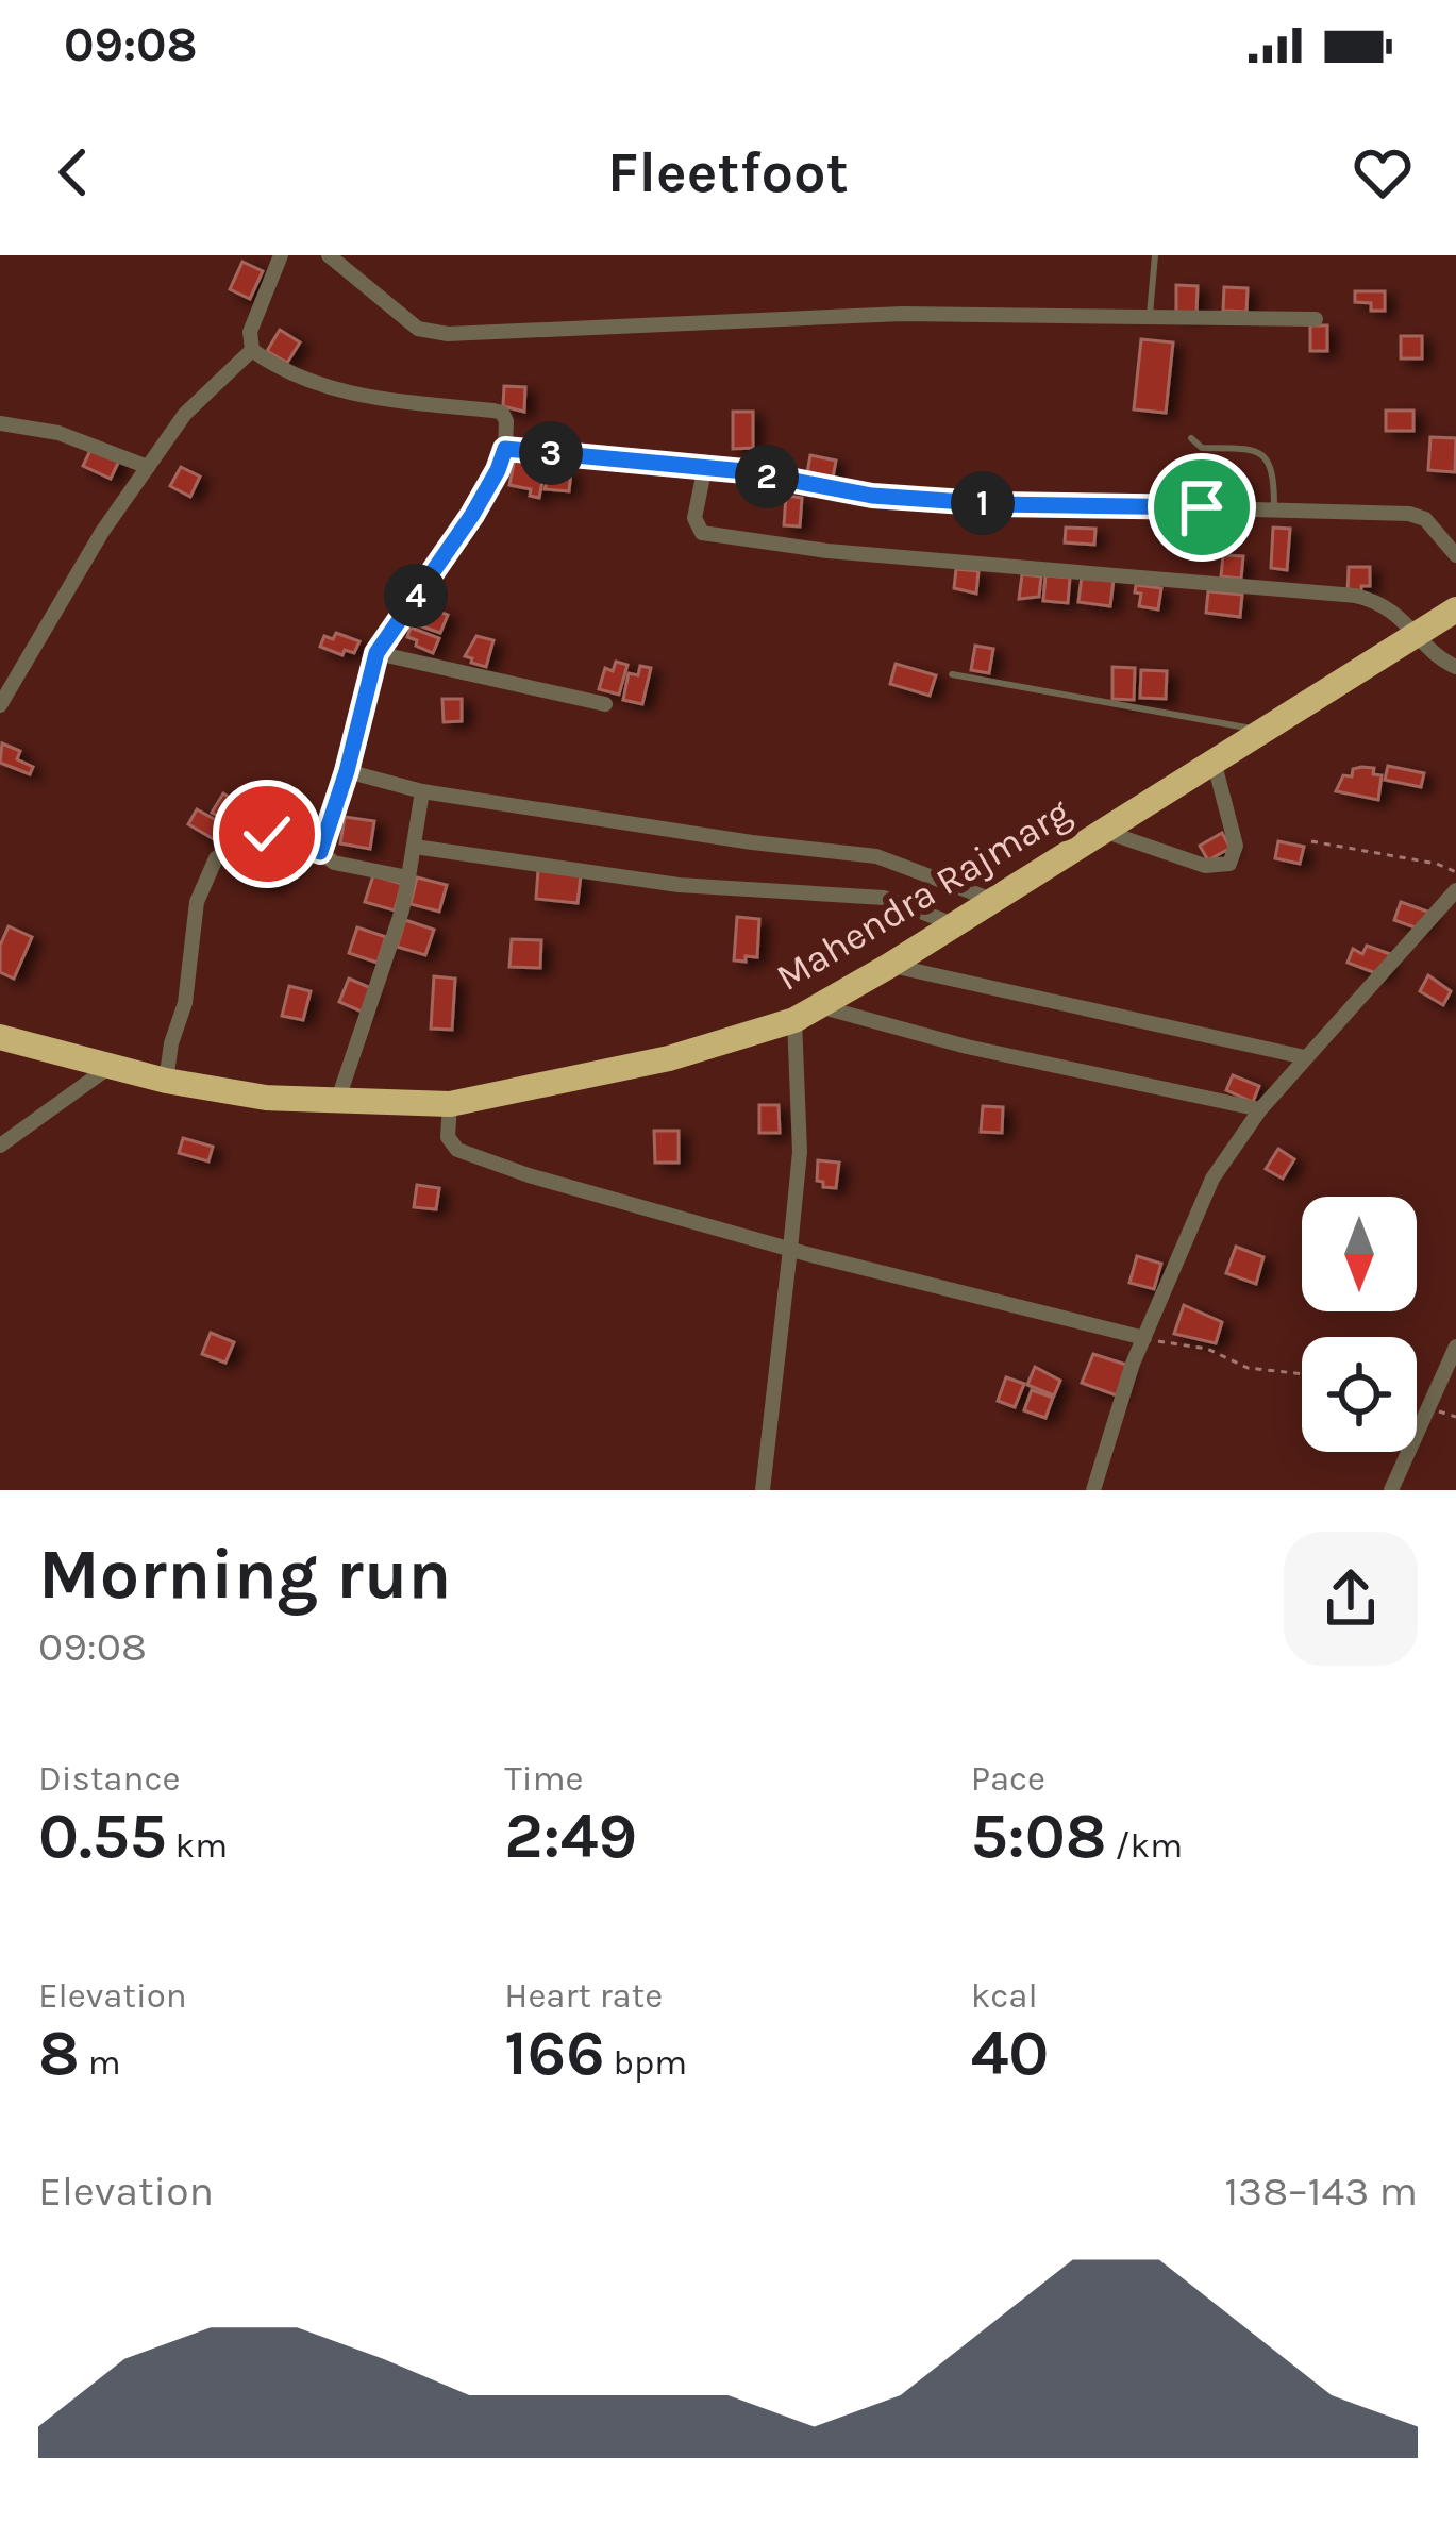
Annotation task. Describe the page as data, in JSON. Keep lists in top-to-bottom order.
{
  "streets": {
    "highway": ["Mahendra Rajmarg"]
  },
  "north": "bottom",
  "page": {
    "status": "09:08",
    "header": "Fleetfoot",
    "pins": [
      "3",
      "2",
      "1",
      "4"
    ],
    "heading": ["Morning run", "09:08"],
    "stats": [
      ["Distance", "0.55 km"],
      ["Time", "2:49"],
      ["Pace", "5:08 /km"],
      ["Elevation", "8 m"],
      ["Heart rate", "166 bpm"],
      ["kcal", "40"]
    ],
    "chart": ["Elevation", "138–143 m"]
  }
}
